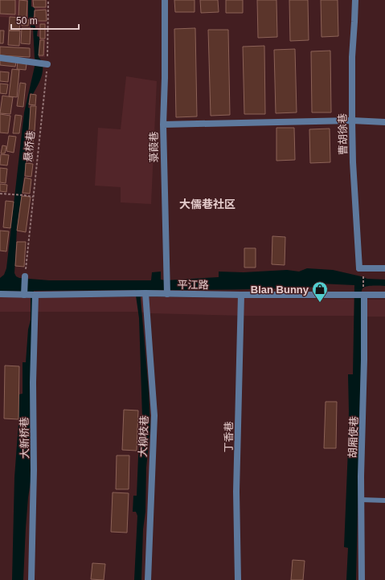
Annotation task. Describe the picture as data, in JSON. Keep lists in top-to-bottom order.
{
  "streets": {
    "street": [
      "曹胡徐巷",
      "菉葭巷",
      "平江路",
      "大柳枝巷",
      "丁香巷",
      "胡厢使巷",
      "大新桥巷"
    ],
    "path": ["悬桥巷"]
  },
  "crossings": [
    ["菉葭巷", "平江路"],
    ["平江路", "大柳枝巷"],
    ["平江路", "丁香巷"],
    ["平江路", "胡厢使巷"],
    ["平江路", "大新桥巷"]
  ],
  "districts": ["大儒巷社区"],
  "places": {
    "shop": ["Blan Bunny"]
  },
  "scale_bar": "50 m"
}
